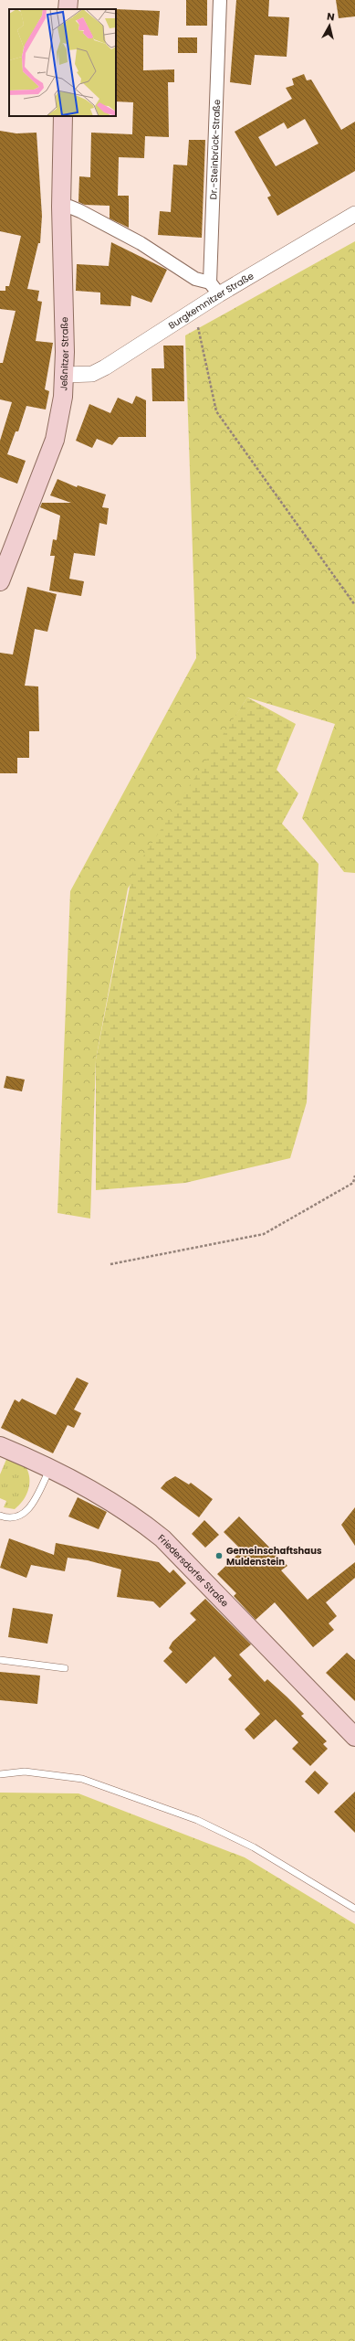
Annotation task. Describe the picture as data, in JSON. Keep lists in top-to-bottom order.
{
  "streets": {
    "main road": ["Jeßnitzer Straße", "Friedersdorfer Straße"],
    "street": ["Dr.-Steinbrück-Straße", "Burgkemnitzer Straße"]
  },
  "crossings": [
    ["Burgkemnitzer Straße", "Jeßnitzer Straße"]
  ],
  "places": ["Gemeinschaftshaus Muldenstein"],
  "north": "top"
}
